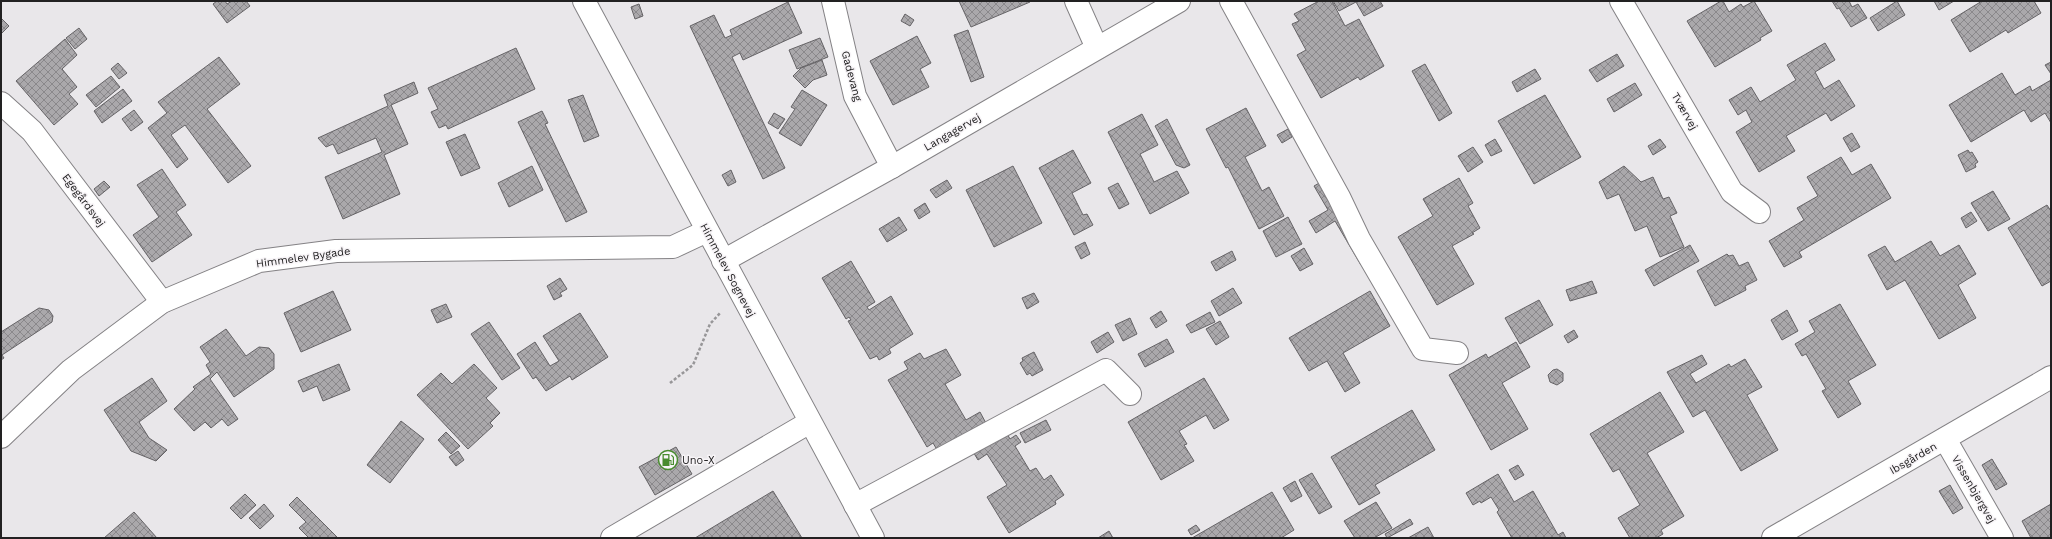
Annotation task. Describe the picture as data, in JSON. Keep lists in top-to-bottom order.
{
  "streets": {
    "street": [
      "Gadevang",
      "Tværvej",
      "Langagervej",
      "Egegårdsvej",
      "Himmelev Bygade",
      "Himmelev Sognevej",
      "Ibsgården",
      "Vissenbjergvej"
    ]
  },
  "crossings": [
    ["Gadevang", "Langagervej"],
    ["Langagervej", "Himmelev Sognevej"],
    ["Egegårdsvej", "Himmelev Bygade"],
    ["Himmelev Bygade", "Himmelev Sognevej"],
    ["Ibsgården", "Vissenbjergvej"]
  ],
  "places": {
    "fuel station": ["Uno-X"]
  }
}
